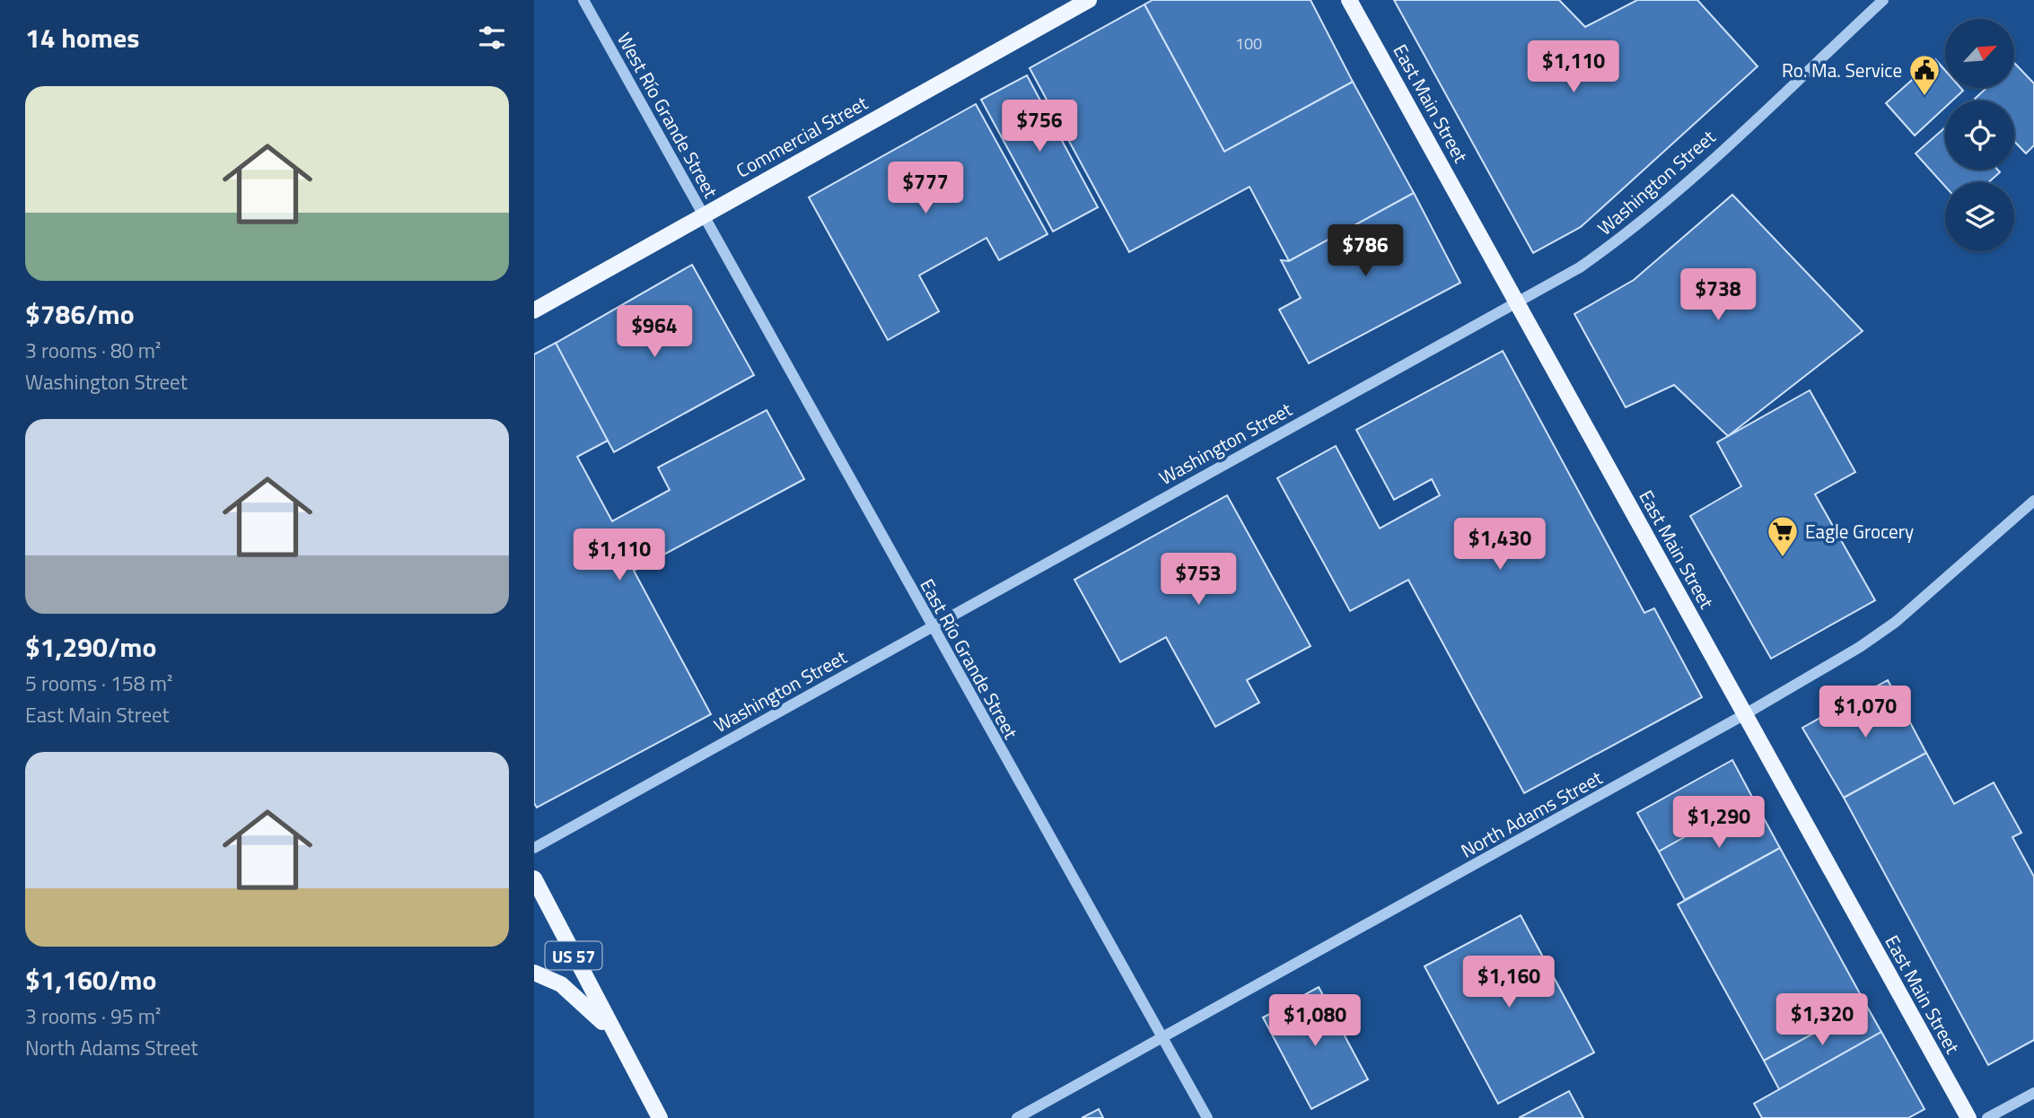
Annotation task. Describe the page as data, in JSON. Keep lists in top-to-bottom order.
{
  "streets": {
    "main road": ["East Main Street", "Commercial Street", "US 57"],
    "street": [
      "West Río Grande Street",
      "Washington Street",
      "East Río Grande Street",
      "North Adams Street"
    ]
  },
  "crossings": [
    ["East Main Street", "Washington Street"],
    ["East Main Street", "North Adams Street"],
    ["West Río Grande Street", "Commercial Street"],
    ["West Río Grande Street", "East Río Grande Street"],
    ["Commercial Street", "East Río Grande Street"],
    ["Washington Street", "East Río Grande Street"],
    ["East Río Grande Street", "North Adams Street"]
  ],
  "places": {
    "public building": ["Ro. Ma. Service"],
    "supermarket": ["Eagle Grocery"]
  },
  "house_numbers": ["100"],
  "north": "top right",
  "page": {
    "heading": "14 homes",
    "price": [
      "$1,110",
      "$756",
      "$777",
      "$786",
      "$738",
      "$964",
      "$1,430",
      "$1,110",
      "$753",
      "$1,070",
      "$1,290",
      "$1,160",
      "$1,320",
      "$1,080"
    ],
    "list": [
      {
        "name": "$786/mo",
        "note": "3 rooms · 80 m² · Washington Street"
      },
      {
        "name": "$1,290/mo",
        "note": "5 rooms · 158 m² · East Main Street"
      },
      {
        "name": "$1,160/mo",
        "note": "3 rooms · 95 m² · North Adams Street"
      }
    ]
  }
}
